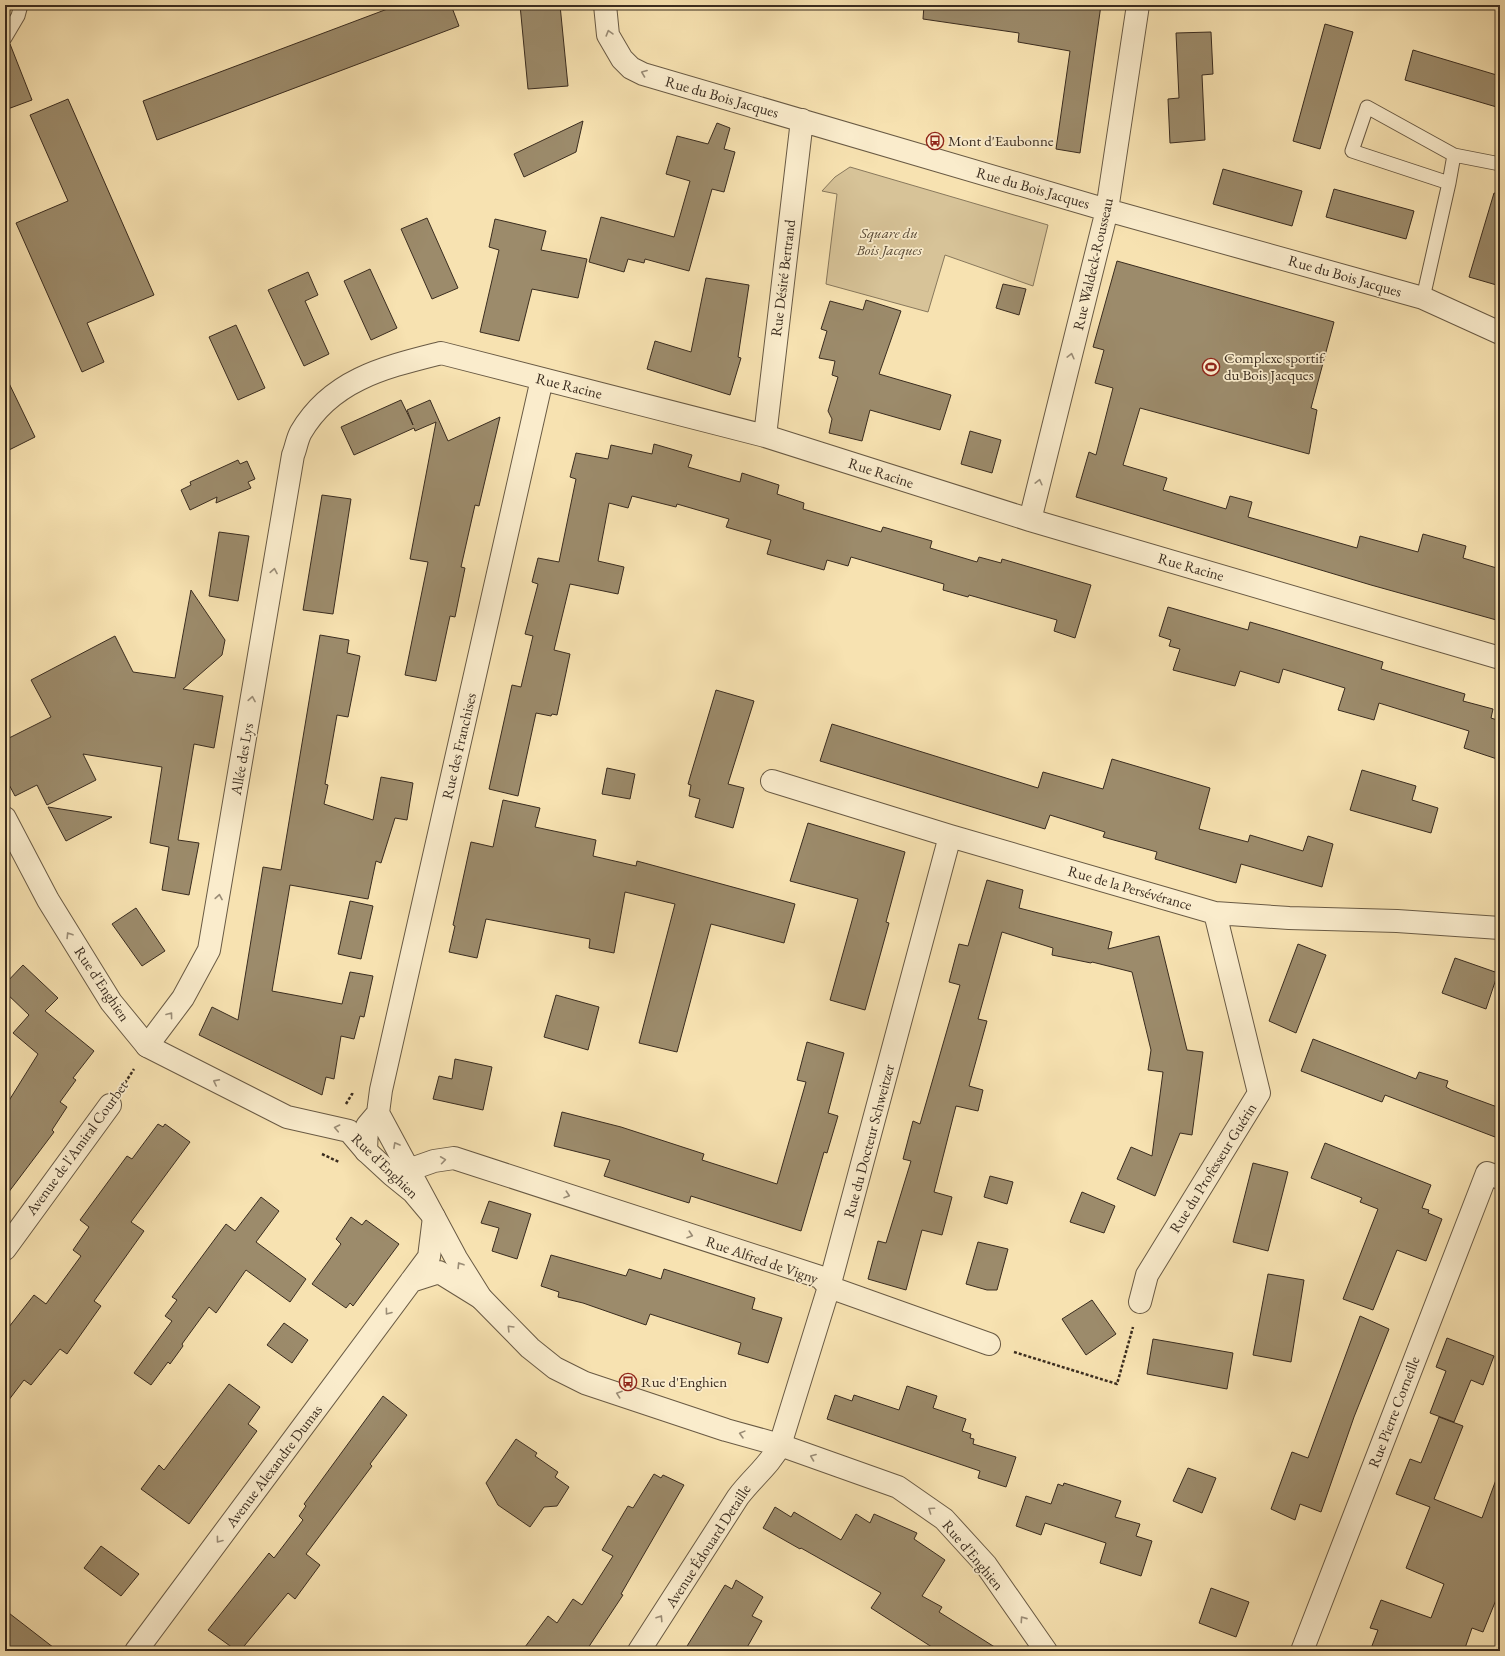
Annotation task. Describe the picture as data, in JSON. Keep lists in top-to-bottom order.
{
  "streets": {
    "street": [
      "Rue du Bois Jacques",
      "Rue Waldeck-Rousseau",
      "Rue Désiré Bertrand",
      "Rue Racine",
      "Rue des Franchises",
      "Allée des Lys",
      "Rue de la Persévérance",
      "Rue d'Enghien",
      "Rue du Docteur Schweitzer",
      "Avenue de l'Amiral Courbet",
      "Rue du Professeur Guérin",
      "Rue Alfred de Vigny",
      "Rue Pierre Corneille",
      "Avenue Alexandre Dumas",
      "Avenue Édouard Detaille"
    ]
  },
  "crossings": [
    ["Rue du Bois Jacques", "Rue Waldeck-Rousseau"],
    ["Rue du Bois Jacques", "Rue Désiré Bertrand"],
    ["Rue Waldeck-Rousseau", "Rue Racine"],
    ["Rue Désiré Bertrand", "Rue Racine"],
    ["Rue Racine", "Rue des Franchises"],
    ["Rue Racine", "Allée des Lys"],
    ["Rue des Franchises", "Rue d'Enghien"],
    ["Allée des Lys", "Rue d'Enghien"],
    ["Allée des Lys", "Avenue de l'Amiral Courbet"],
    ["Rue de la Persévérance", "Rue du Docteur Schweitzer"],
    ["Rue de la Persévérance", "Rue du Professeur Guérin"],
    ["Rue d'Enghien", "Rue du Docteur Schweitzer"],
    ["Rue d'Enghien", "Avenue de l'Amiral Courbet"],
    ["Rue d'Enghien", "Rue Alfred de Vigny"],
    ["Rue d'Enghien", "Avenue Alexandre Dumas"],
    ["Rue d'Enghien", "Avenue Édouard Detaille"],
    ["Rue du Docteur Schweitzer", "Rue Alfred de Vigny"],
    ["Rue du Docteur Schweitzer", "Avenue Édouard Detaille"]
  ],
  "one_way": [
    "Rue Waldeck-Rousseau",
    "Allée des Lys",
    "Rue d'Enghien",
    "Rue Alfred de Vigny",
    "Avenue Alexandre Dumas",
    "Avenue Édouard Detaille"
  ],
  "parks": ["Square du Bois Jacques"],
  "places": {
    "bus stop": ["Mont d'Eaubonne", "Rue d'Enghien"],
    "sports": ["Complexe sportif du Bois Jacques"]
  }
}
